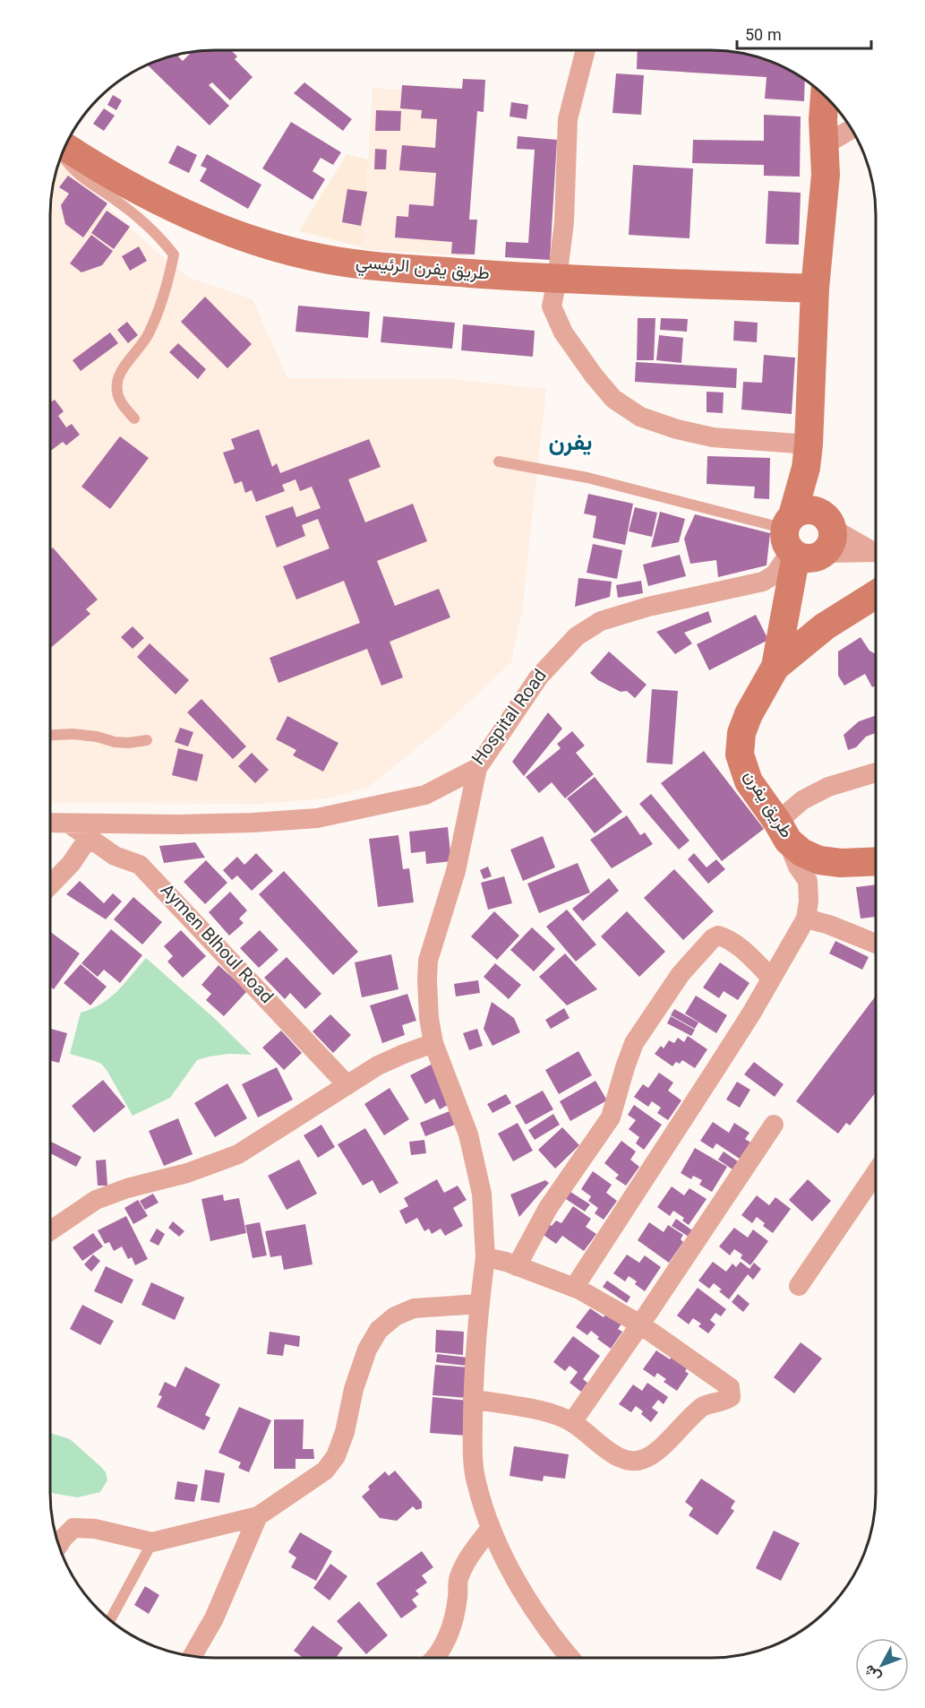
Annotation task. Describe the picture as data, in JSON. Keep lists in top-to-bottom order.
{
  "streets": {
    "main road": ["طريق يفرن الرئيسي", "طريق يفرن"],
    "street": ["Hospital Road", "Aymen Blhoul Road"]
  },
  "crossings": [
    ["طريق يفرن الرئيسي", "طريق يفرن"],
    ["Hospital Road", "طريق يفرن"],
    ["Hospital Road", "Aymen Blhoul Road"]
  ],
  "districts": ["يفرن"],
  "scale_bar": "50 m",
  "north": "bottom left"
}
